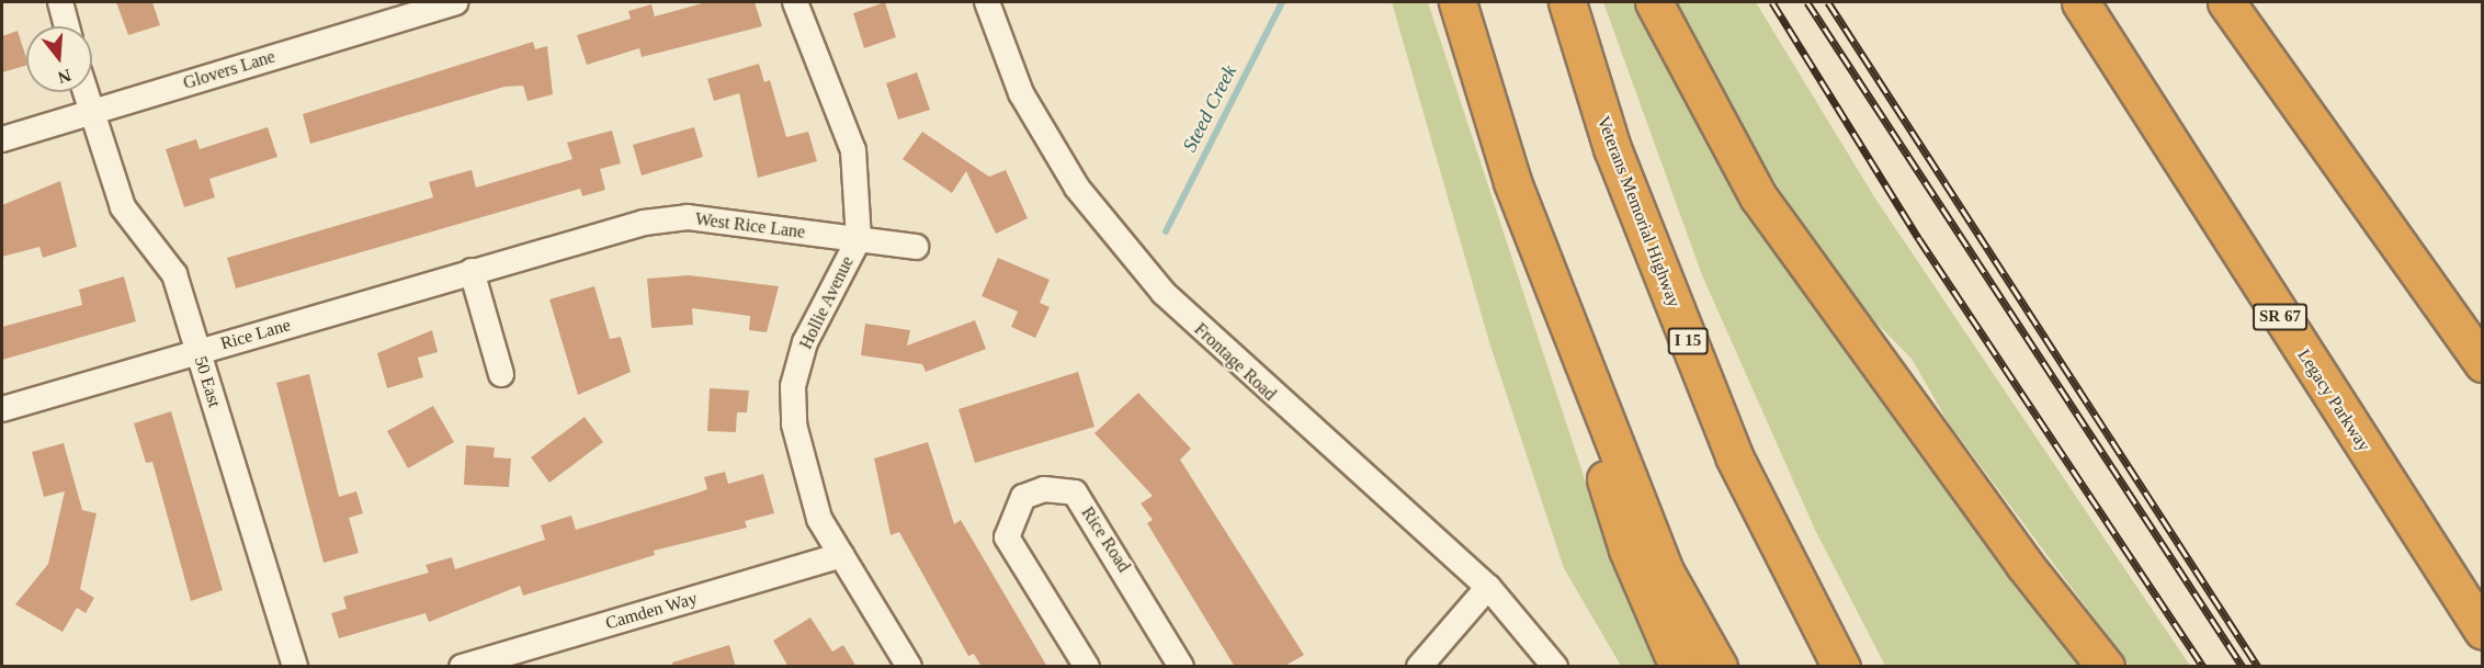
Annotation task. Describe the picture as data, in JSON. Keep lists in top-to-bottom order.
{
  "streets": {
    "highway": [
      "Veterans Memorial Highway",
      "SR 67",
      "I 15",
      "Legacy Parkway"
    ],
    "street": [
      "Glovers Lane",
      "West Rice Lane",
      "Hollie Avenue",
      "Rice Lane",
      "Frontage Road",
      "50 East",
      "Rice Road",
      "Camden Way"
    ]
  },
  "crossings": [
    ["Glovers Lane", "50 East"],
    ["West Rice Lane", "Hollie Avenue"],
    ["West Rice Lane", "Rice Lane"],
    ["Hollie Avenue", "Camden Way"],
    ["Rice Lane", "50 East"]
  ],
  "water": ["Steed Creek"],
  "north": "bottom"
}
